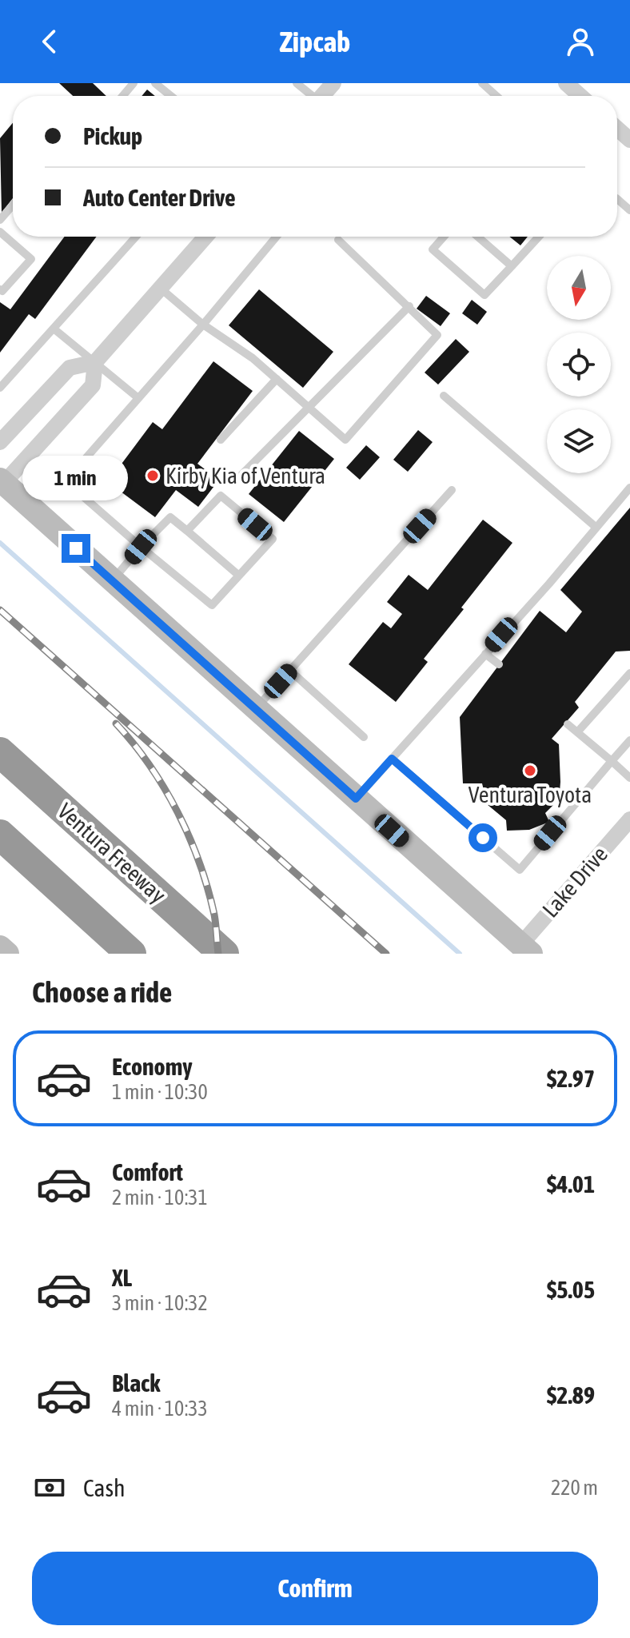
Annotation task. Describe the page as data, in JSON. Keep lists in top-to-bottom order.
{
  "streets": {
    "highway": ["Ventura Freeway"],
    "street": ["Lake Drive"]
  },
  "places": ["Kirby Kia of Ventura", "Ventura Toyota"],
  "north": "bottom",
  "page": {
    "header": "Zipcab",
    "banner": ["Pickup", "Auto Center Drive"],
    "bubble": "1 min",
    "heading": "Choose a ride",
    "list": [
      {
        "name": "Economy",
        "note": "1 min · 10:30",
        "value": "$2.97"
      },
      {
        "name": "Comfort",
        "note": "2 min · 10:31",
        "value": "$4.01"
      },
      {
        "name": "XL",
        "note": "3 min · 10:32",
        "value": "$5.05"
      },
      {
        "name": "Black",
        "note": "4 min · 10:33",
        "value": "$2.89"
      }
    ],
    "pay": ["Cash", "220 m"],
    "buttons": "Confirm"
  }
}
